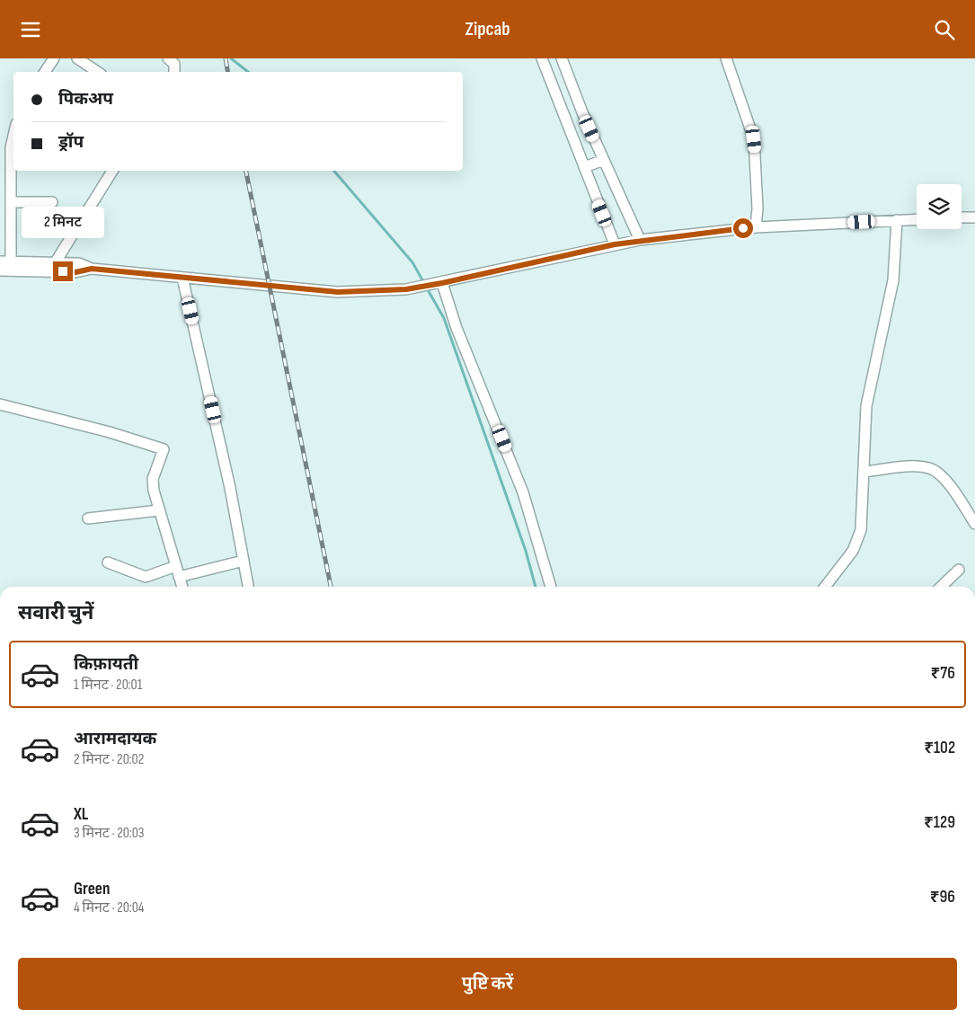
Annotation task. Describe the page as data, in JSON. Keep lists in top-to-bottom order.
{
  "page": {
    "header": "Zipcab",
    "banner": ["पिकअप", "ड्रॉप"],
    "bubble": "2 मिनट",
    "heading": "सवारी चुनें",
    "list": [
      {
        "name": "किफ़ायती",
        "note": "1 मिनट · 20:01",
        "value": "₹76"
      },
      {
        "name": "आरामदायक",
        "note": "2 मिनट · 20:02",
        "value": "₹102"
      },
      {
        "name": "XL",
        "note": "3 मिनट · 20:03",
        "value": "₹129"
      },
      {
        "name": "Green",
        "note": "4 मिनट · 20:04",
        "value": "₹96"
      }
    ],
    "buttons": "पुष्टि करें"
  }
}
